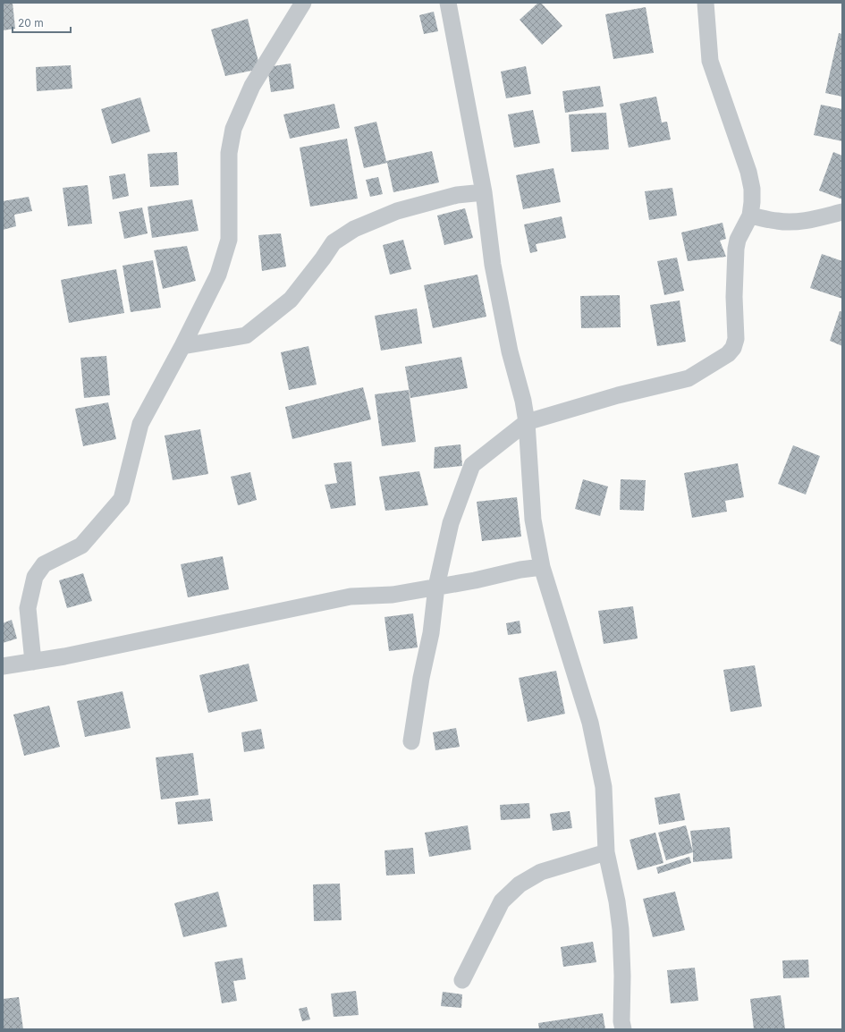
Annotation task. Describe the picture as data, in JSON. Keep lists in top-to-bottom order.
{
  "scale_bar": "20 m"
}
